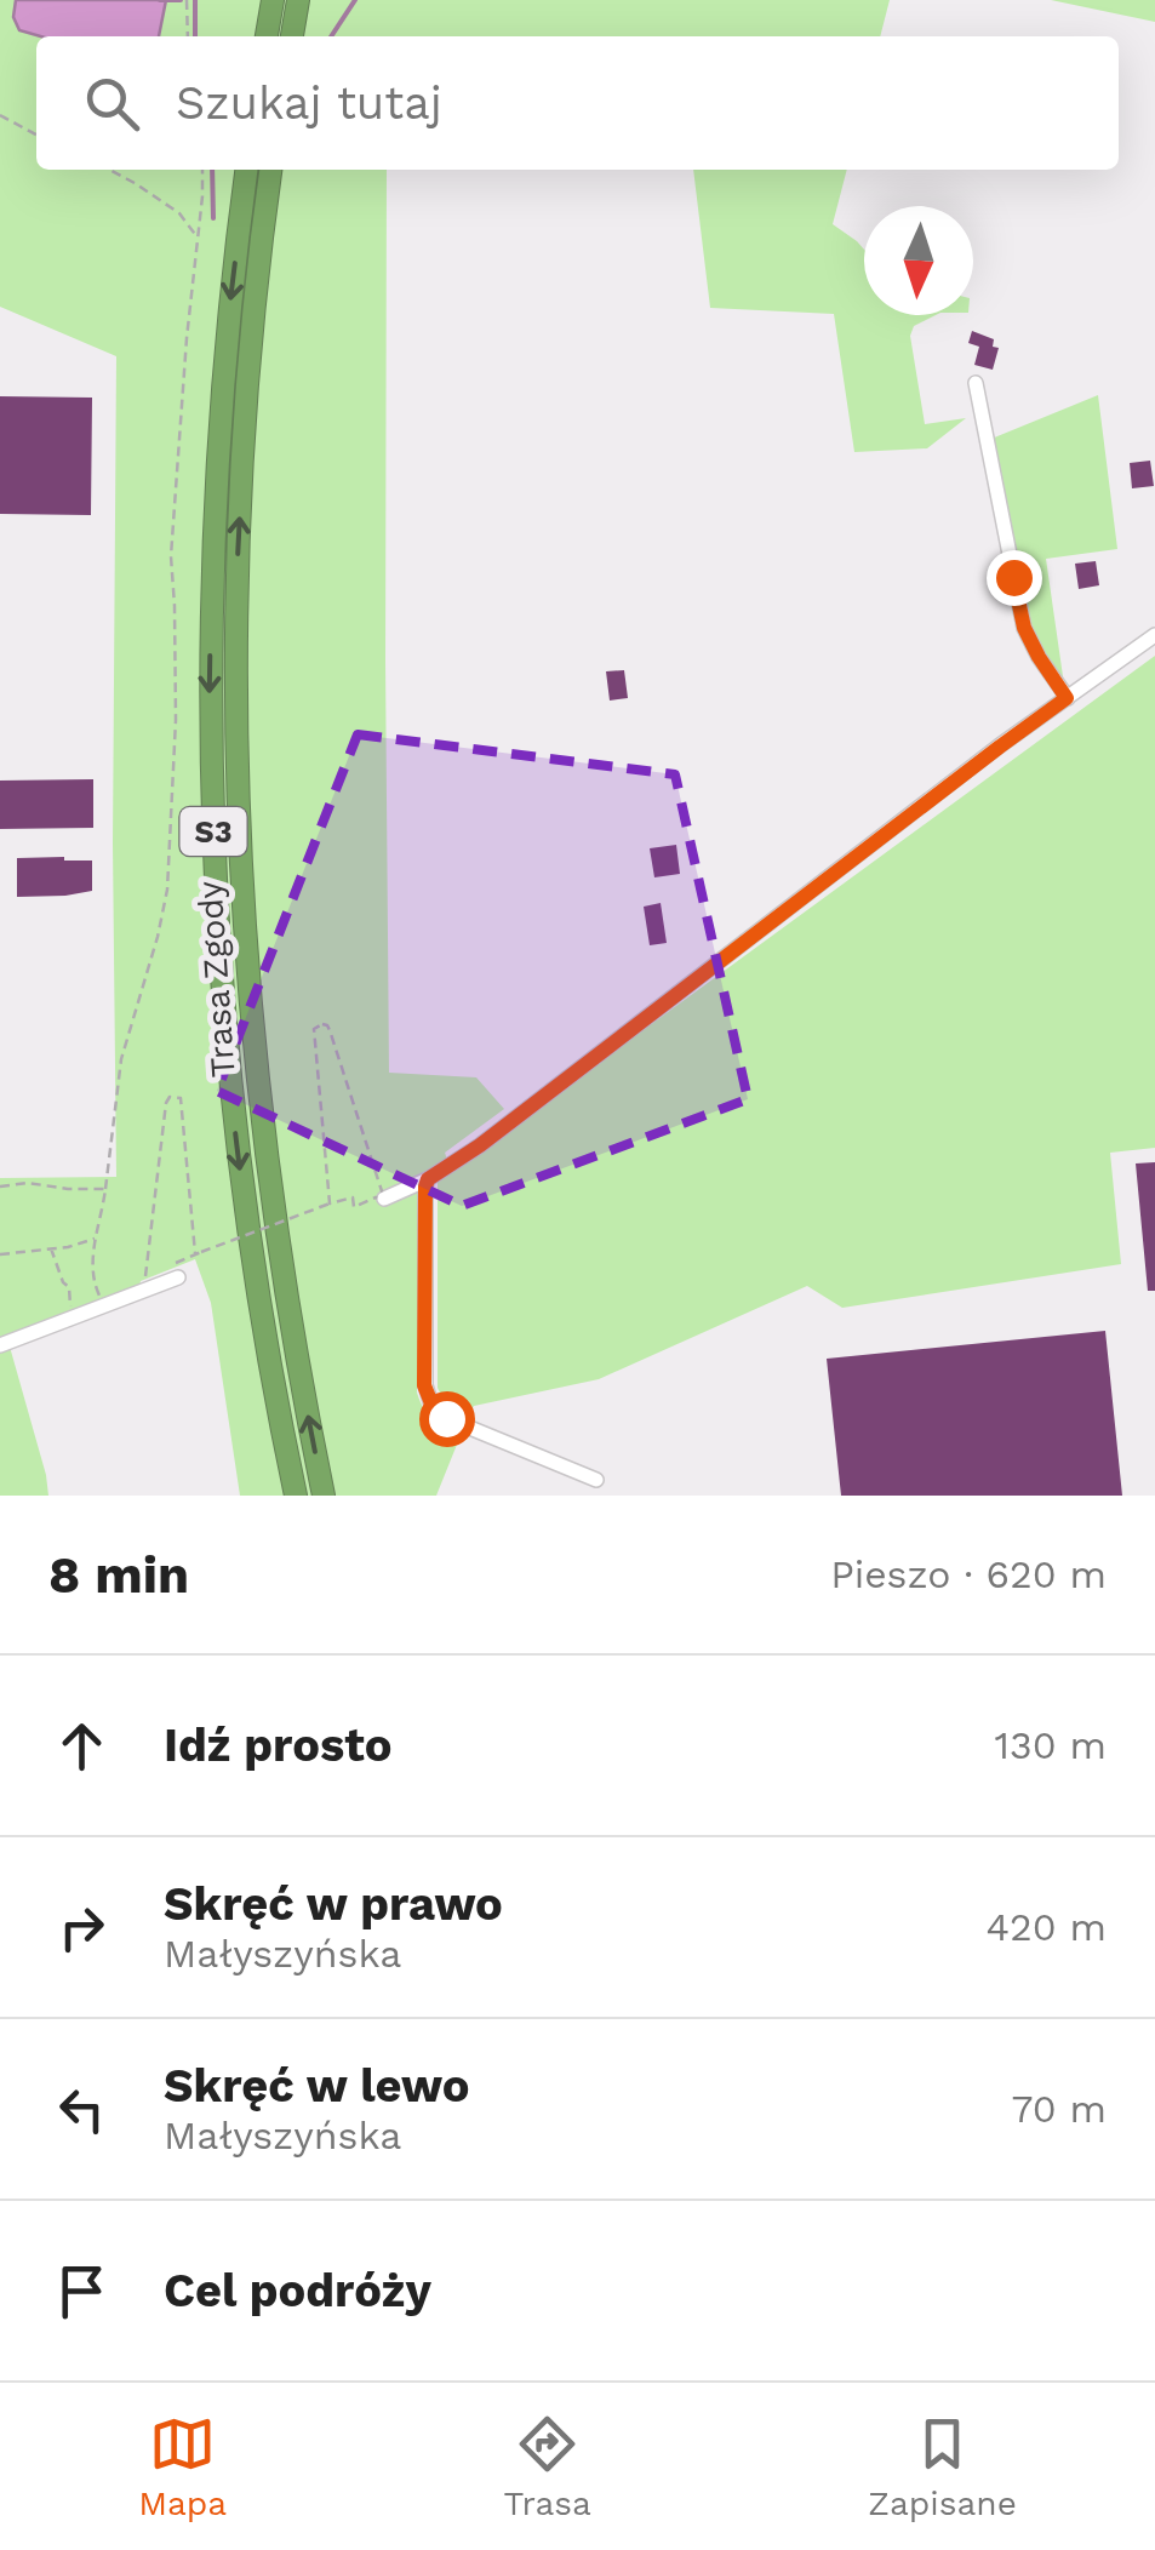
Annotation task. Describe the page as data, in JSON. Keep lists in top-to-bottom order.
{
  "streets": {
    "highway": ["S3", "Trasa Zgody"]
  },
  "north": "bottom",
  "page": {
    "search": "Szukaj tutaj",
    "heading": ["8 min", "Pieszo · 620 m"],
    "list": [
      ["Idź prosto", "130 m"],
      ["Skręć w prawo", "Małyszyńska", "420 m"],
      ["Skręć w lewo", "Małyszyńska", "70 m"],
      "Cel podróży"
    ],
    "nav": ["Mapa", "Trasa", "Zapisane"]
  }
}
